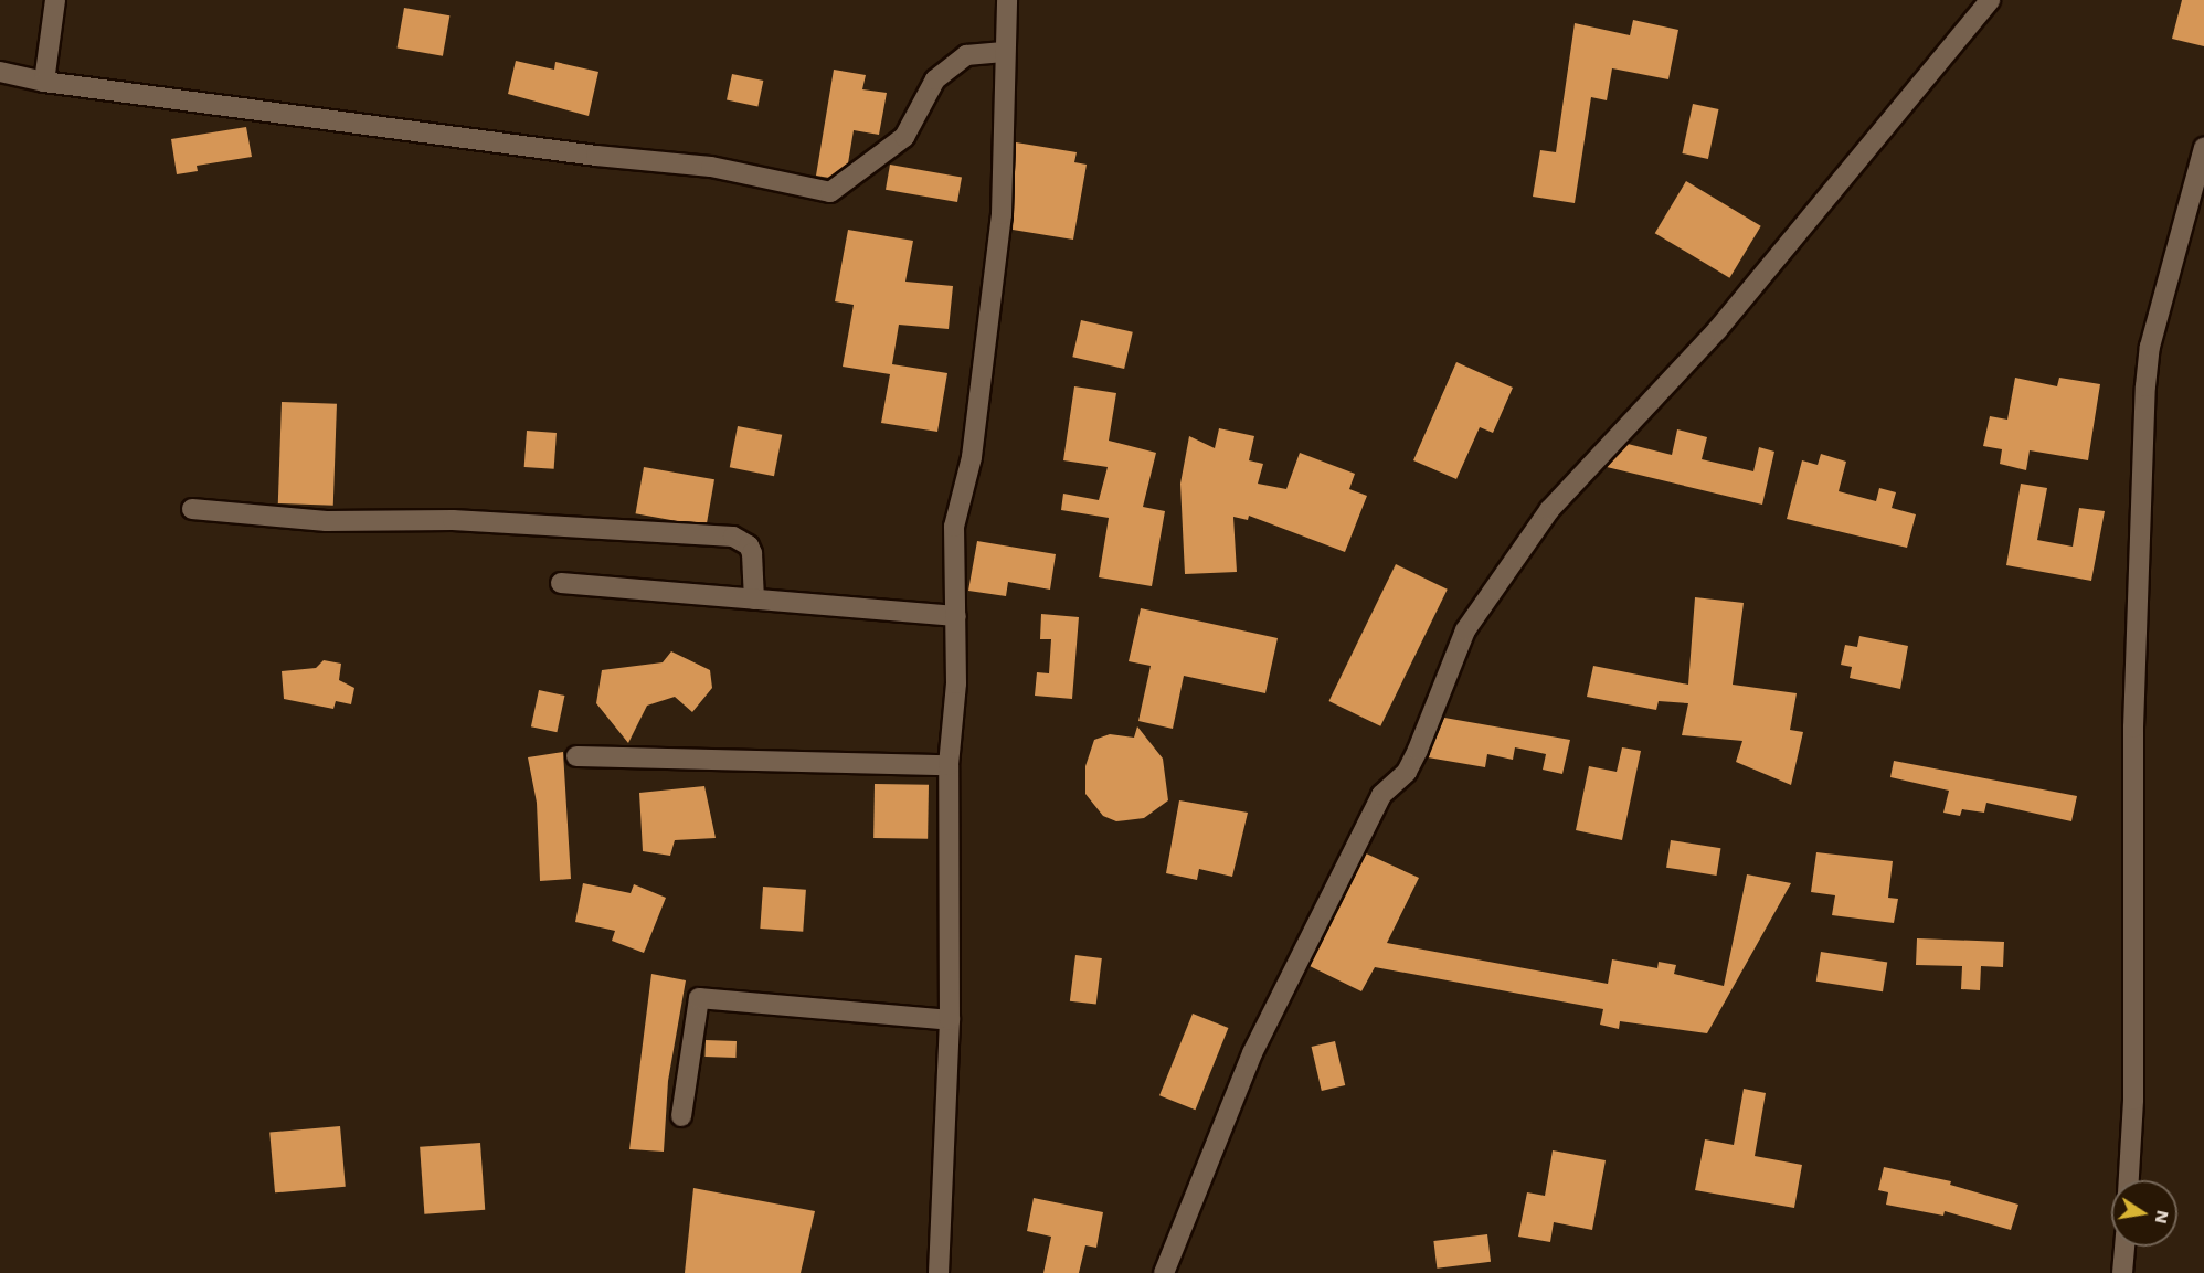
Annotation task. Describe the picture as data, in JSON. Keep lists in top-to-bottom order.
{
  "north": "right"
}
